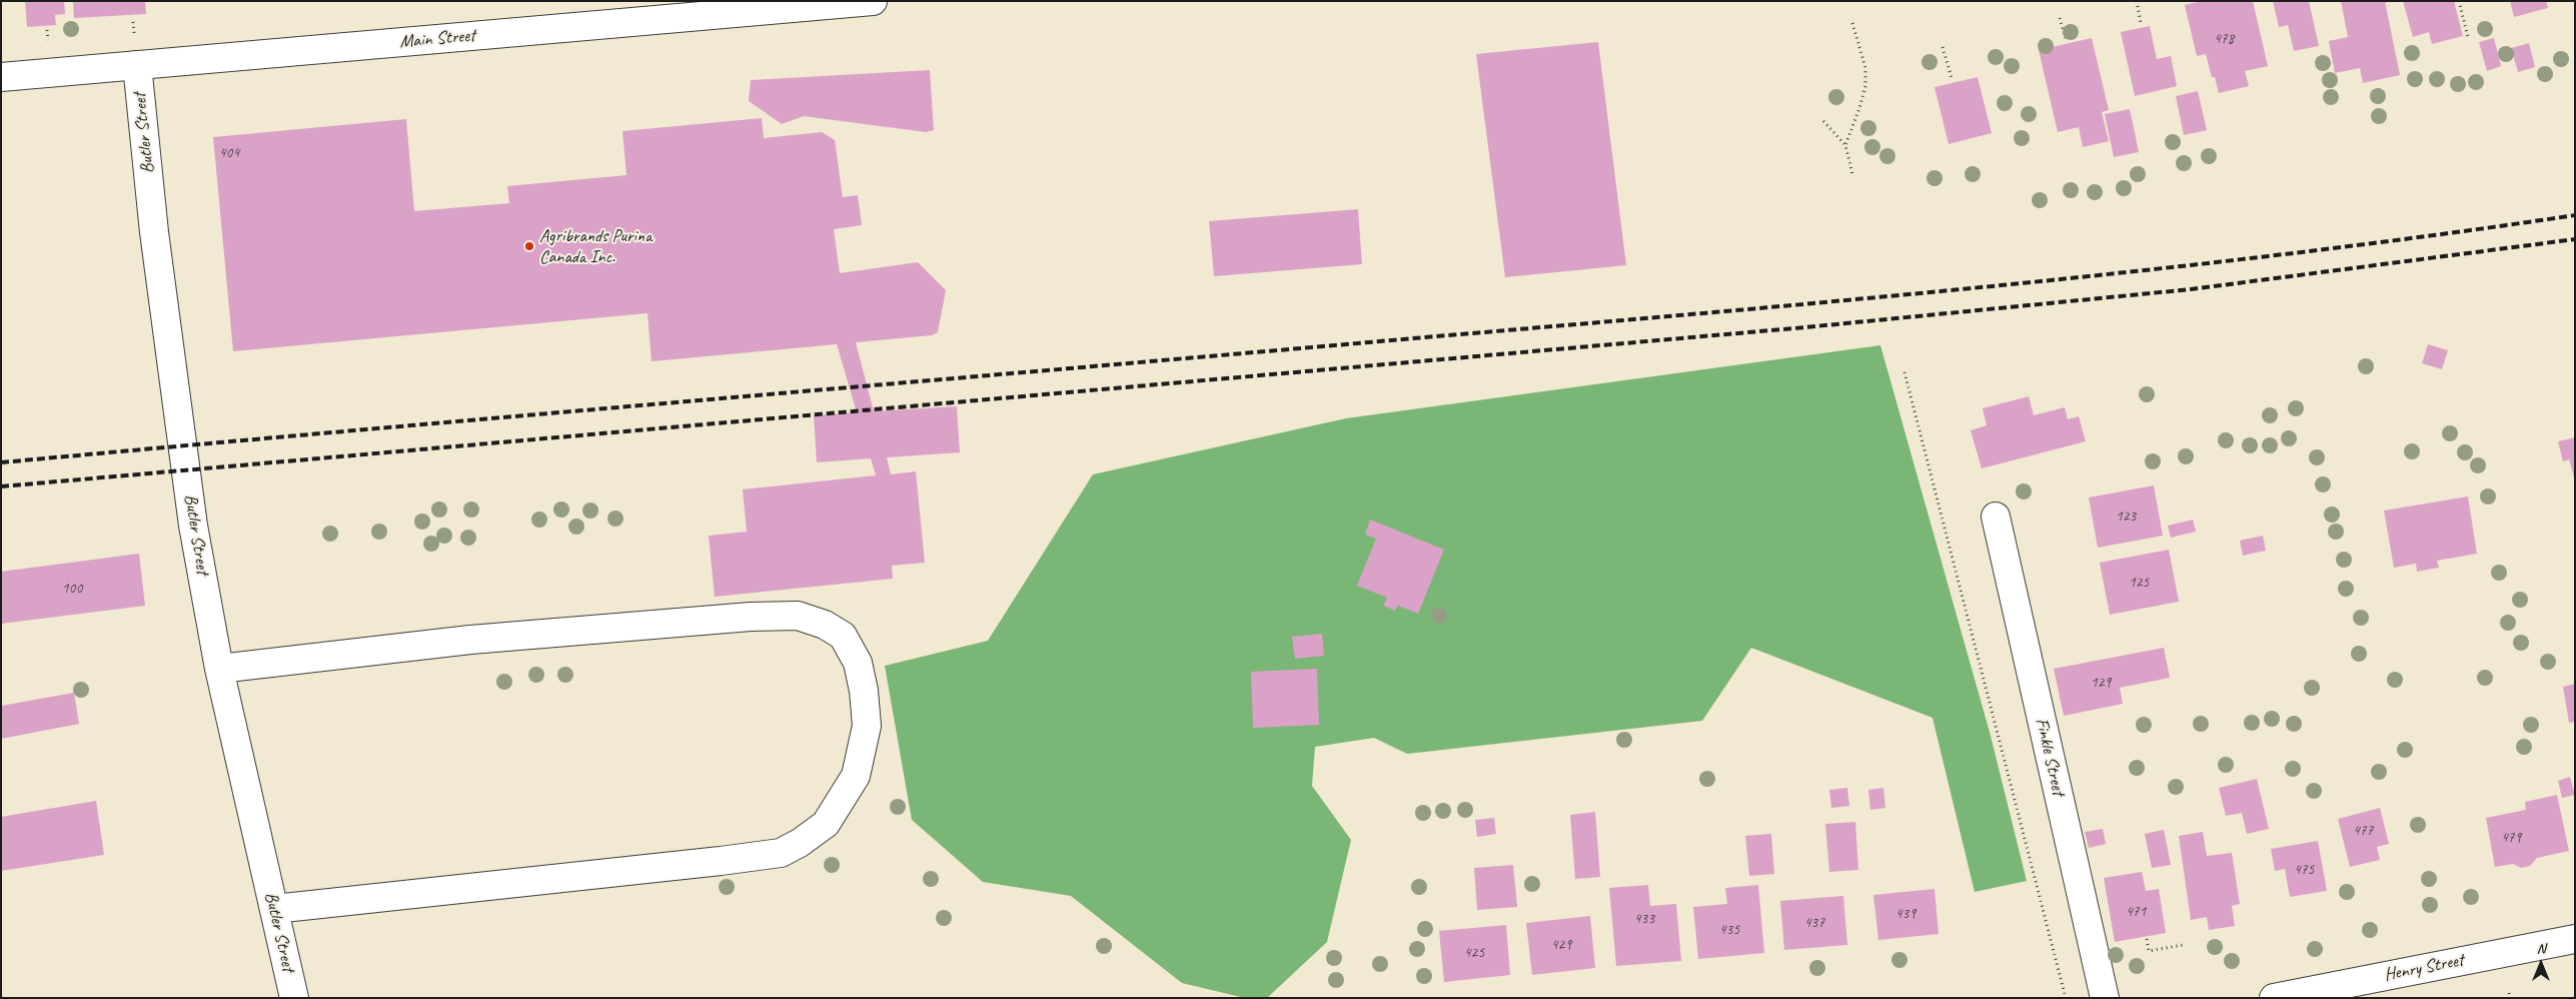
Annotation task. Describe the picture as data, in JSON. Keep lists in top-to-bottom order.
{
  "streets": {
    "street": [
      "Main Street",
      "Butler Street",
      "Finkle Street",
      "Henry Street"
    ]
  },
  "crossings": [
    ["Main Street", "Butler Street"]
  ],
  "places": ["Agribrands Purina Canada Inc."],
  "house_numbers": [
    "478",
    "404",
    "123",
    "125",
    "100",
    "129",
    "477",
    "479",
    "475",
    "471",
    "439",
    "433",
    "437",
    "435",
    "429",
    "425"
  ],
  "north": "top"
}
